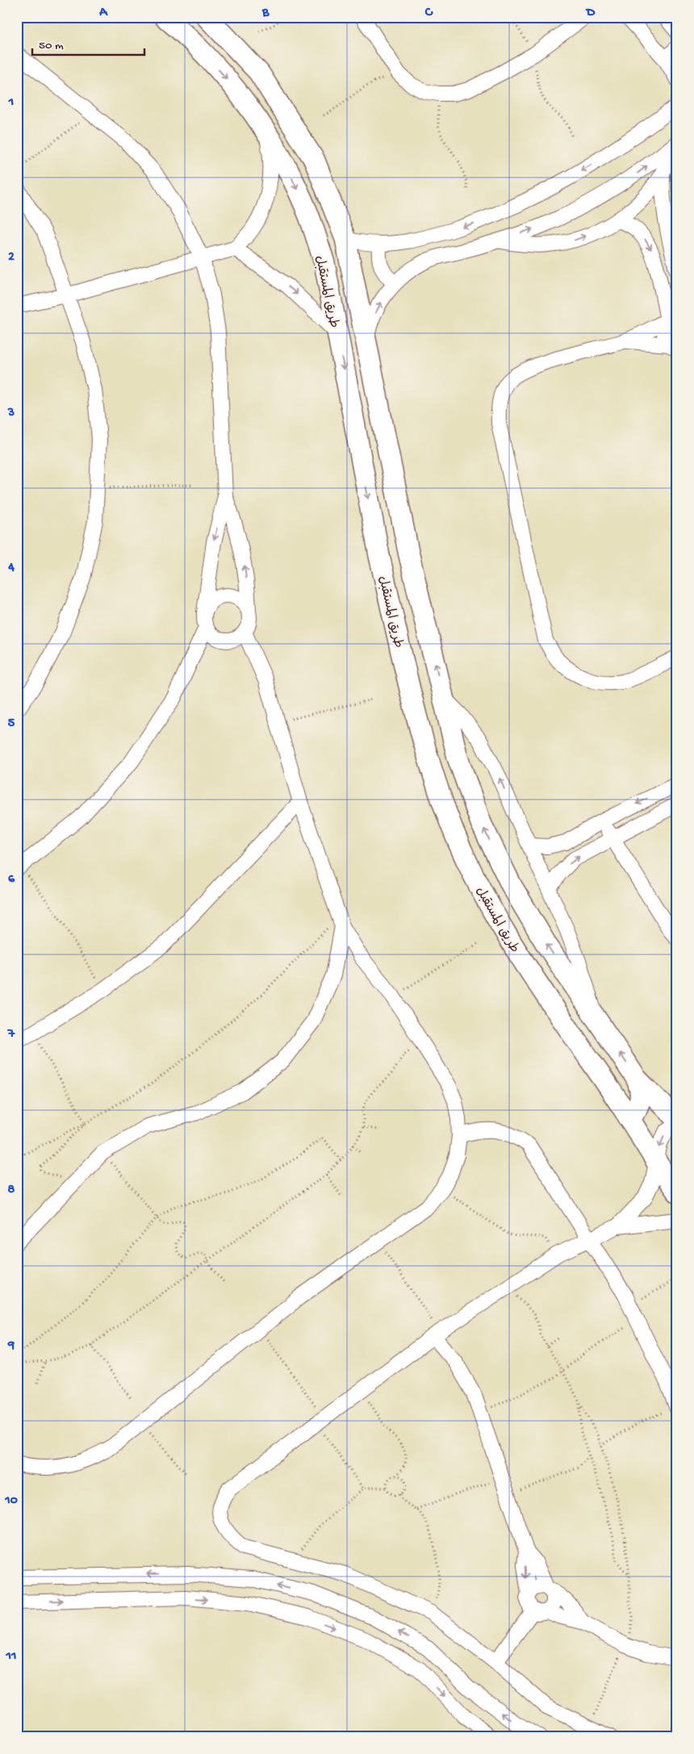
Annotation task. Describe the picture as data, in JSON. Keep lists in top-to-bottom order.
{
  "streets": {
    "main road": ["طريق المستقبل"]
  },
  "scale_bar": "50 m",
  "grid": {
    "columns": [
      "A",
      "B",
      "C",
      "D"
    ],
    "rows": [
      "1",
      "2",
      "3",
      "4",
      "5",
      "6",
      "7",
      "8",
      "9",
      "10",
      "11"
    ]
  }
}
